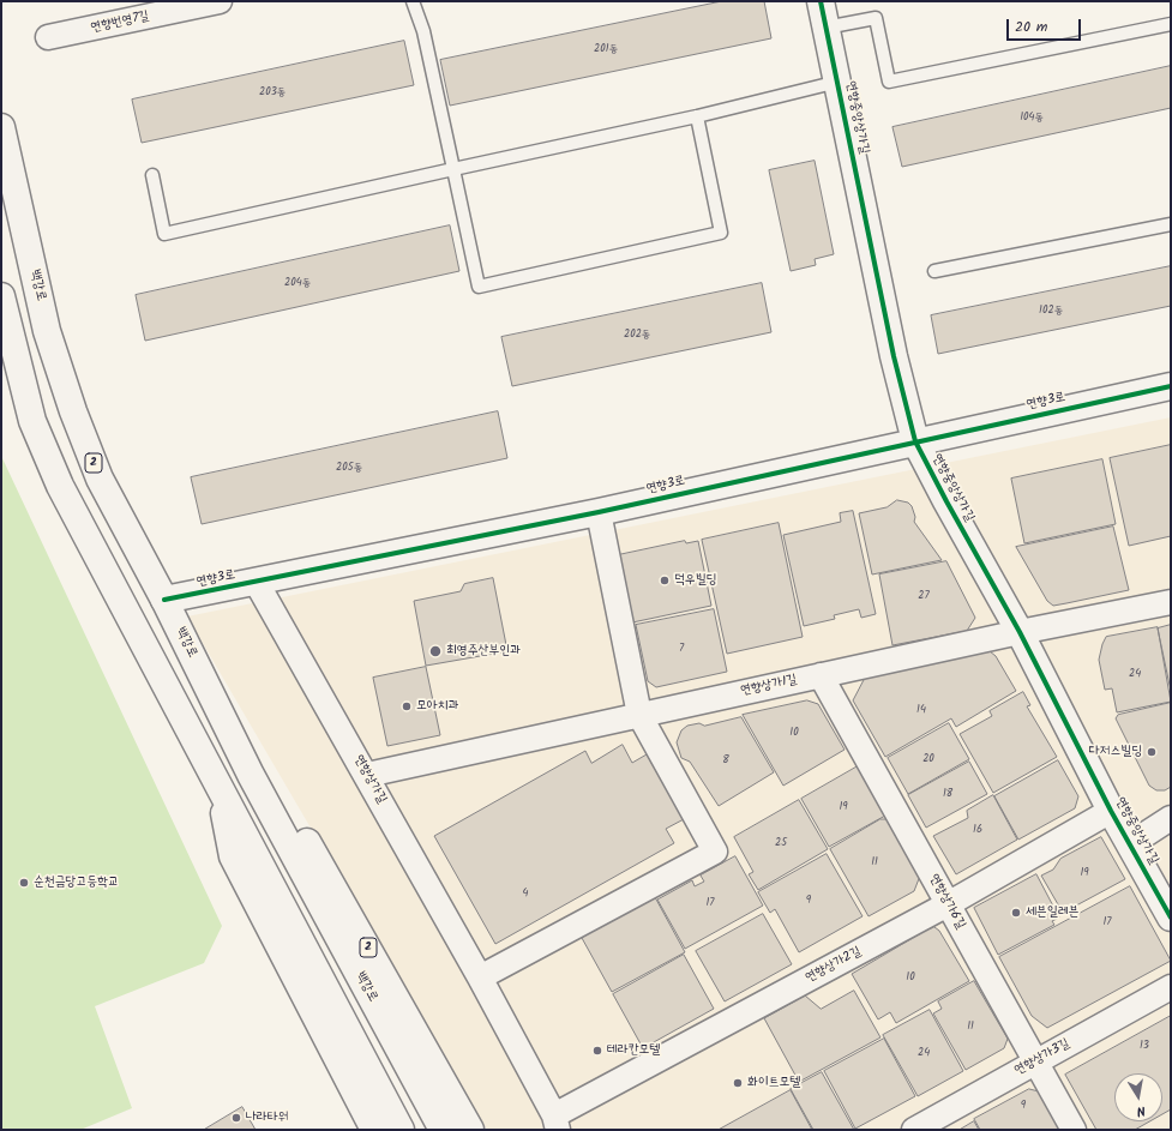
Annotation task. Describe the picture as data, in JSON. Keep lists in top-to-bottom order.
{
  "streets": {
    "main road": [
      "연향중앙상가길",
      "백강로",
      "연향3로",
      "2"
    ],
    "street": [
      "연향번영7길",
      "연향상가1길",
      "연향상가길",
      "연향상가6길",
      "연향상가2길",
      "연향상가3길"
    ]
  },
  "crossings": [
    ["연향중앙상가길", "연향3로"],
    ["연향중앙상가길", "연향상가1길"],
    ["연향중앙상가길", "연향상가2길"],
    ["백강로", "연향3로"],
    ["백강로", "2"],
    ["연향3로", "연향상가길"],
    ["연향상가1길", "연향상가길"],
    ["연향상가1길", "연향상가6길"],
    ["연향상가길", "연향상가2길"],
    ["연향상가6길", "연향상가2길"],
    ["연향상가6길", "연향상가3길"]
  ],
  "places": [
    "덕우빌딩",
    "최영주산부인과",
    "모아치과",
    "다저스빌딩",
    "순천금당고등학교",
    "세븐일레븐",
    "테라칸모텔",
    "화이트모텔",
    "나라타워"
  ],
  "house_numbers": [
    "201동",
    "203동",
    "104동",
    "204동",
    "102동",
    "202동",
    "205동",
    "27",
    "7",
    "24",
    "14",
    "10",
    "20",
    "8",
    "18",
    "19",
    "16",
    "25",
    "11",
    "19",
    "4",
    "9",
    "17",
    "17",
    "10",
    "11",
    "13",
    "24",
    "9"
  ],
  "scale_bar": "20 m",
  "north": "bottom"
}
